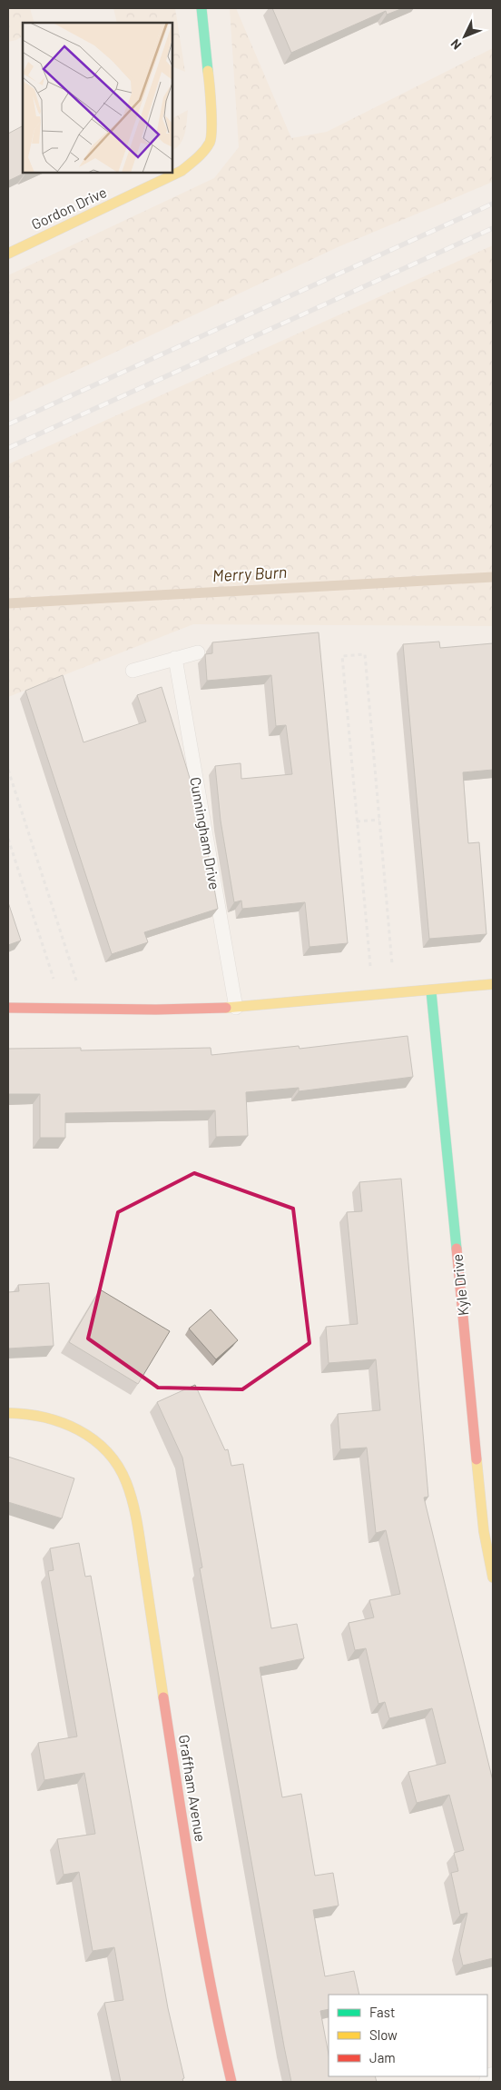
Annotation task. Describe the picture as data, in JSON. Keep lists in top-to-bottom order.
{
  "streets": {
    "street": ["Gordon Drive", "Kyle Drive", "Graffham Avenue"],
    "lane": ["Cunningham Drive"]
  },
  "water": ["Merry Burn"],
  "legend": ["Fast", "Slow", "Jam"],
  "north": "bottom left"
}
